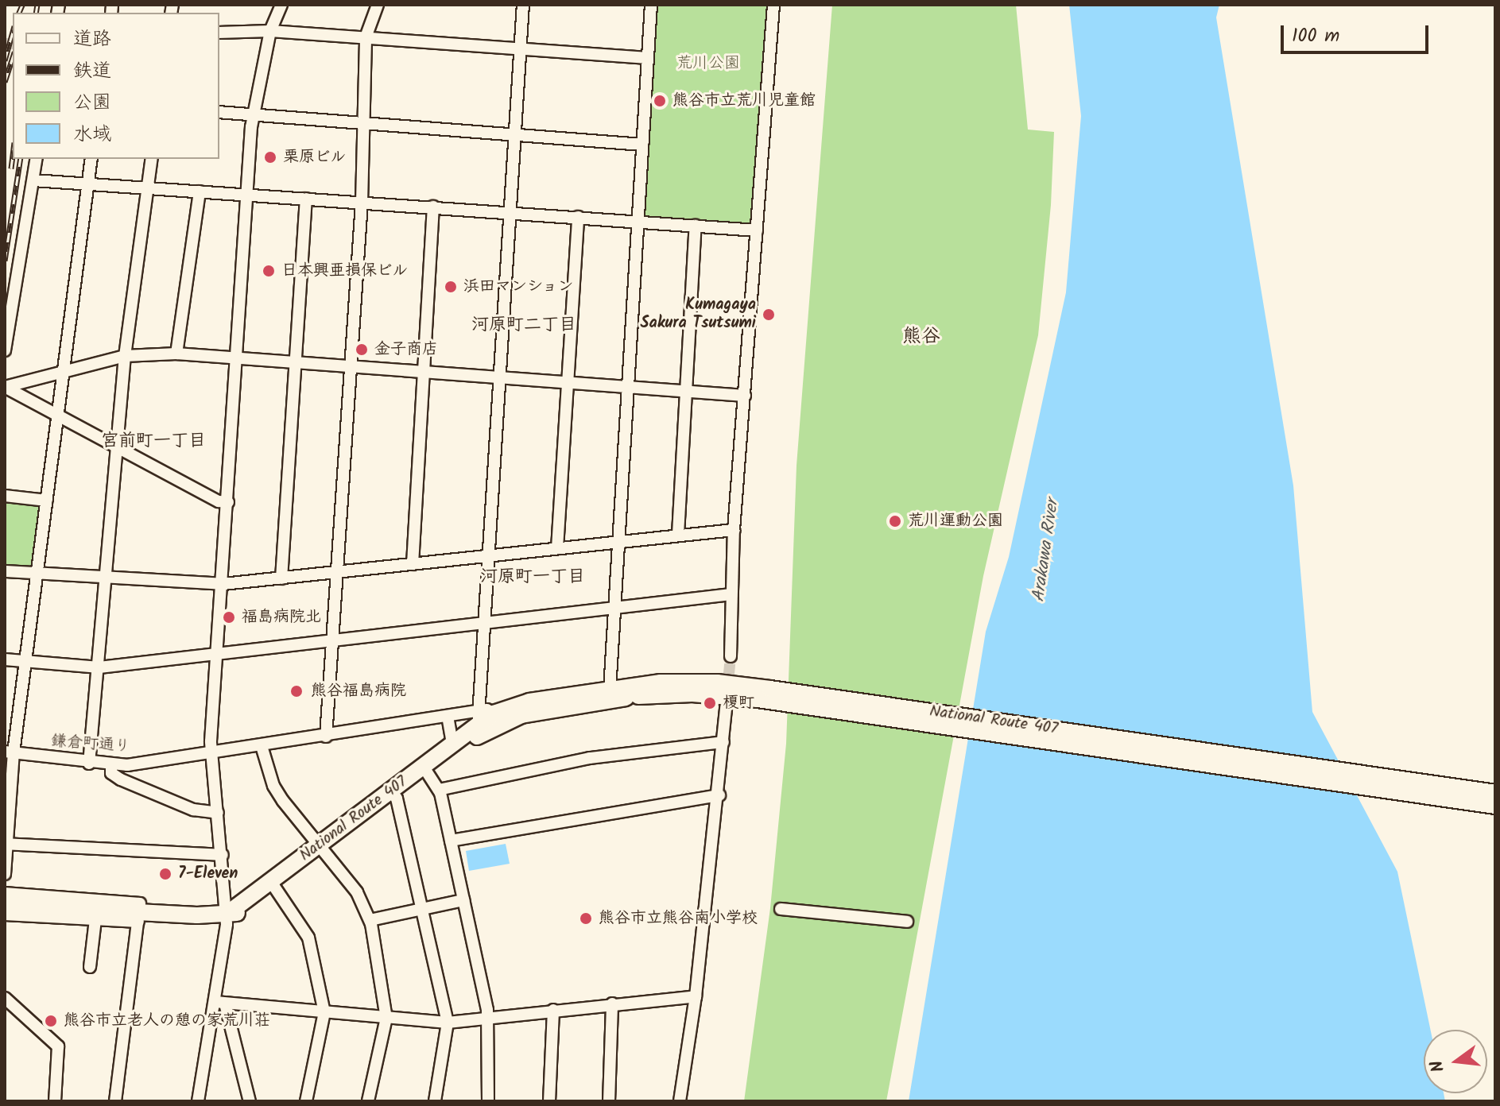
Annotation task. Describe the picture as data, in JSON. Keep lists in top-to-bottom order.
{
  "streets": {
    "highway": ["National Route 407"],
    "street": ["鎌倉町通り"]
  },
  "districts": [
    "河原町二丁目",
    "熊谷",
    "宮前町一丁目",
    "河原町一丁目"
  ],
  "water": ["Arakawa River"],
  "parks": ["荒川公園"],
  "places": [
    "熊谷市立荒川児童館",
    "栗原ビル",
    "日本興亜損保ビル",
    "浜田マンション",
    "Kumagaya Sakura Tsutsumi",
    "金子商店",
    "荒川運動公園",
    "福島病院北",
    "熊谷福島病院",
    "榎町",
    "7-Eleven",
    "熊谷市立熊谷南小学校",
    "熊谷市立老人の憩の家荒川荘"
  ],
  "legend": [
    "道路",
    "鉄道",
    "公園",
    "水域"
  ],
  "scale_bar": "100 m",
  "north": "left"
}
